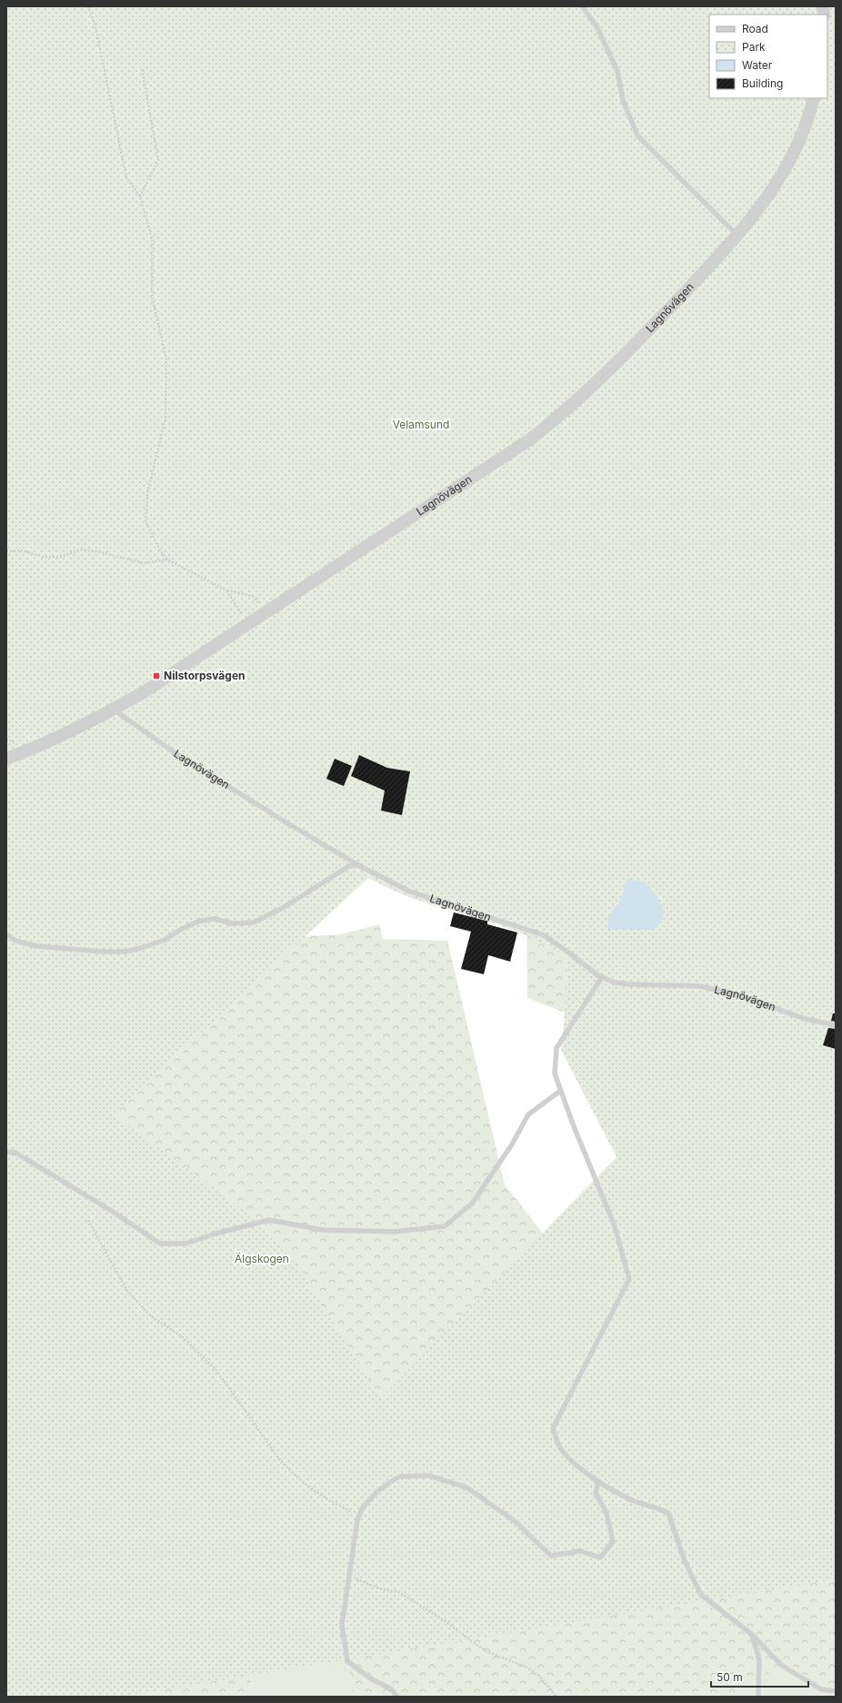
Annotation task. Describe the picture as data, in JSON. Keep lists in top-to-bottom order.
{
  "streets": {
    "street": ["Lagnövägen"]
  },
  "parks": ["Velamsund", "Älgskogen"],
  "places": {
    "transit": ["Nilstorpsvägen"]
  },
  "legend": [
    "Road",
    "Park",
    "Water",
    "Building"
  ],
  "scale_bar": "50 m"
}
